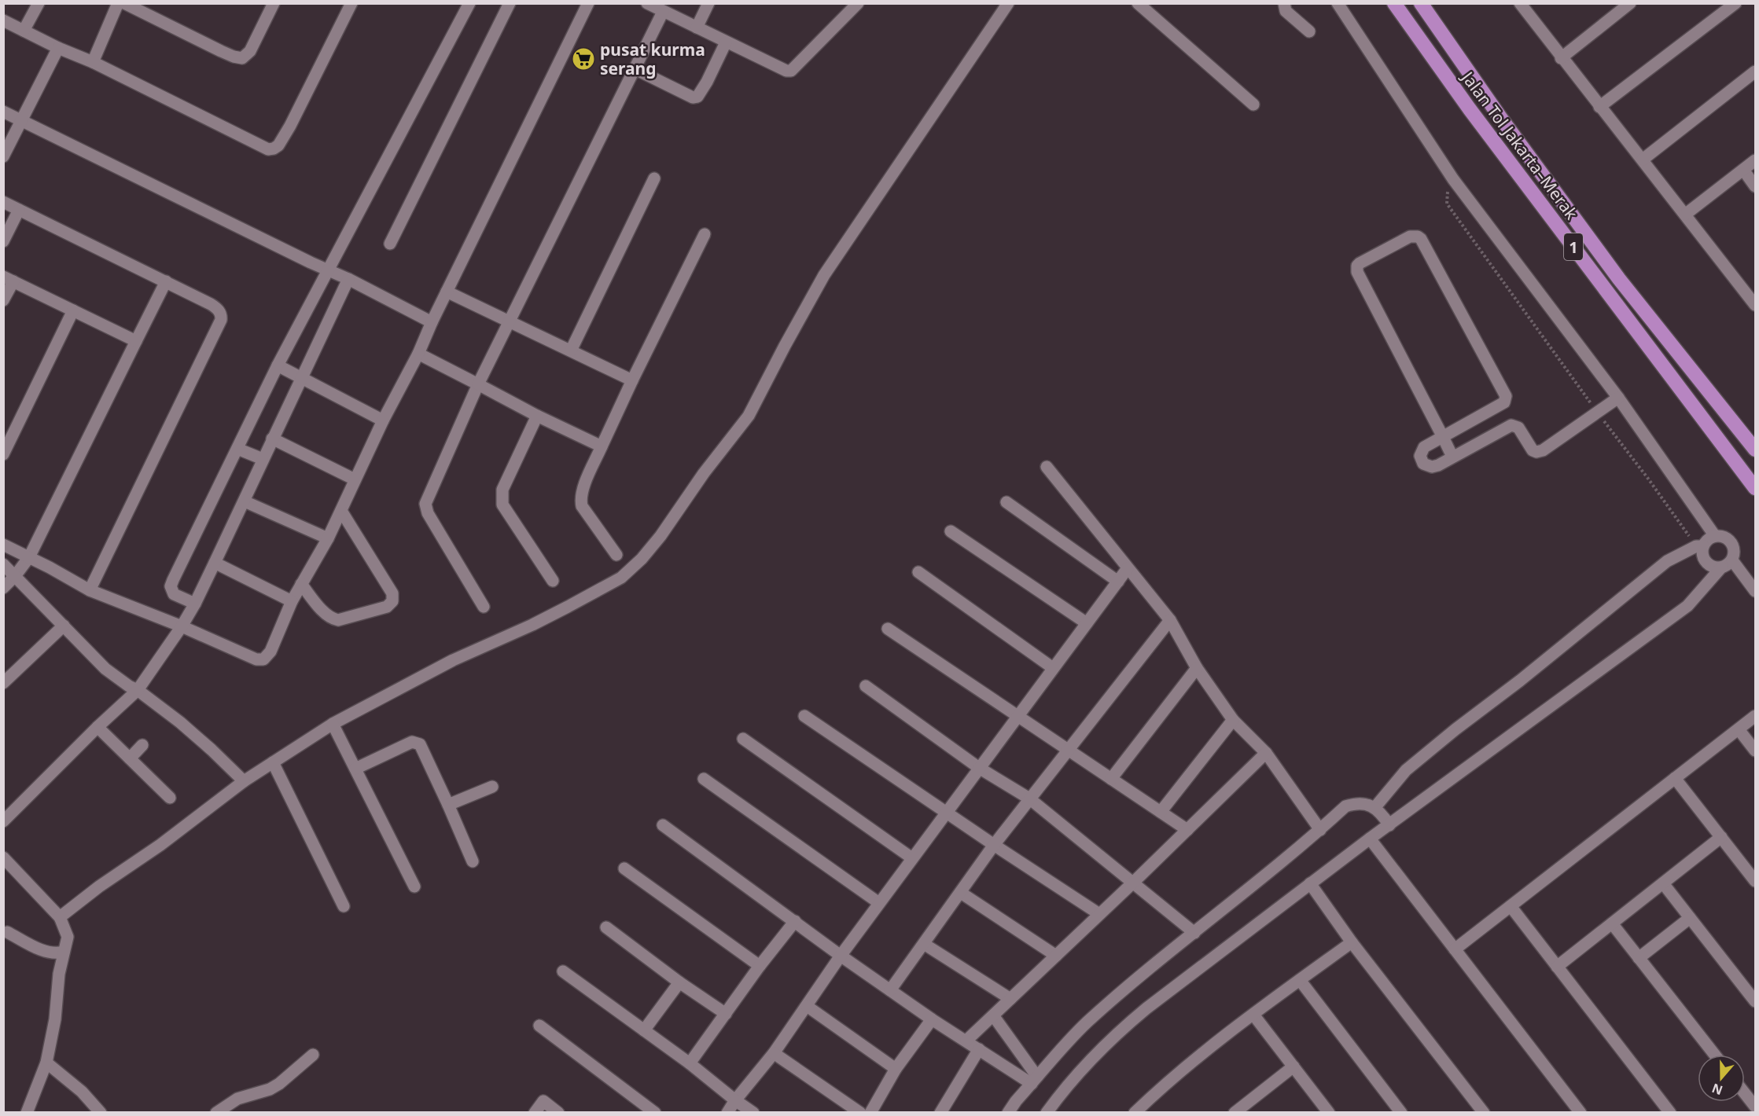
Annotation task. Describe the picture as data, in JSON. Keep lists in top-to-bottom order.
{
  "streets": {
    "highway": ["Jalan Tol Jakarta–Merak", "1"]
  },
  "places": {
    "supermarket": ["pusat kurma serang"]
  },
  "north": "bottom"
}
